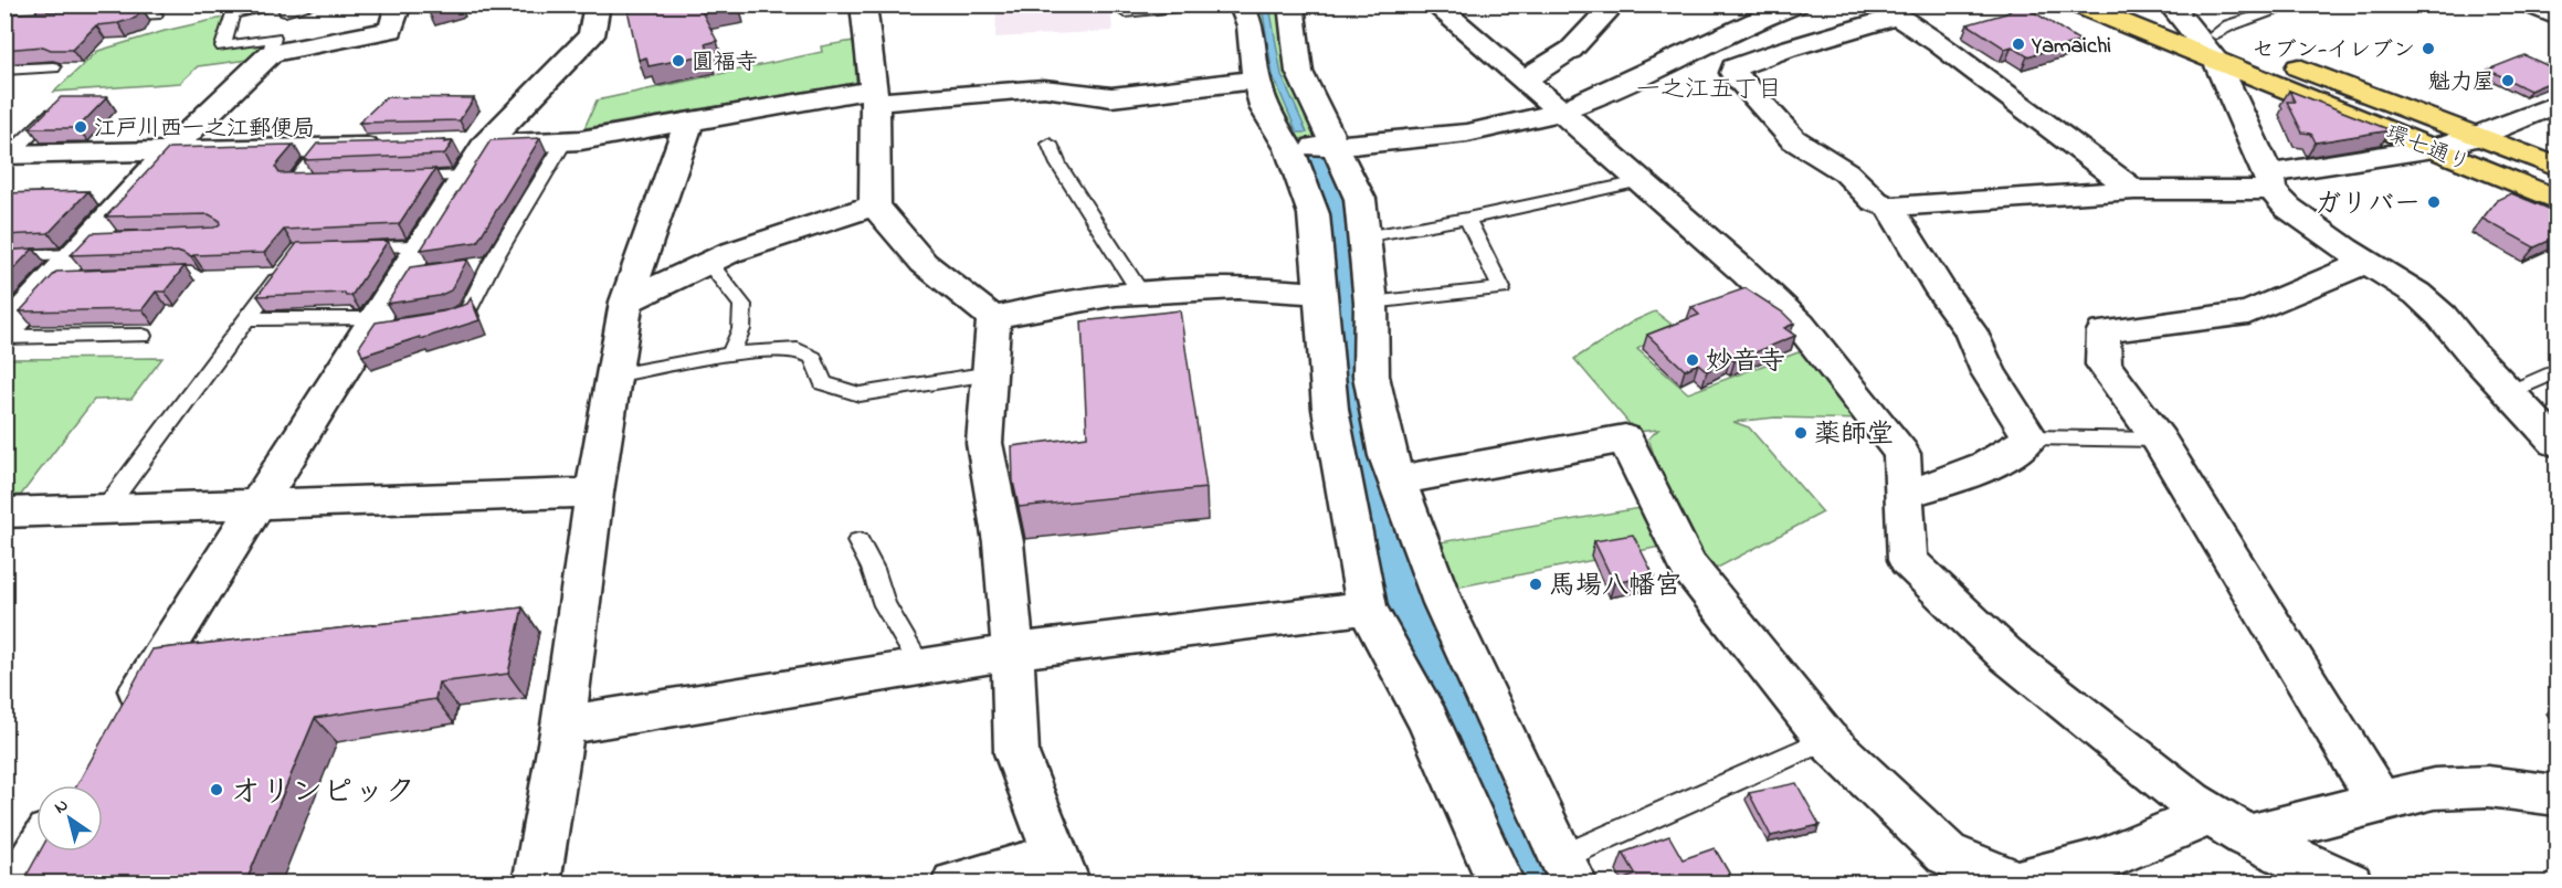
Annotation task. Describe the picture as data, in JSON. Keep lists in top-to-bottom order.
{
  "streets": {
    "main road": ["環七通り"]
  },
  "districts": ["一之江五丁目"],
  "places": [
    "Yamaichi",
    "セブン-イレブン",
    "圓福寺",
    "魁力屋",
    "江戸川西一之江郵便局",
    "ガリバー",
    "妙音寺",
    "薬師堂",
    "馬場八幡宮",
    "オリンピック"
  ],
  "north": "top left"
}
